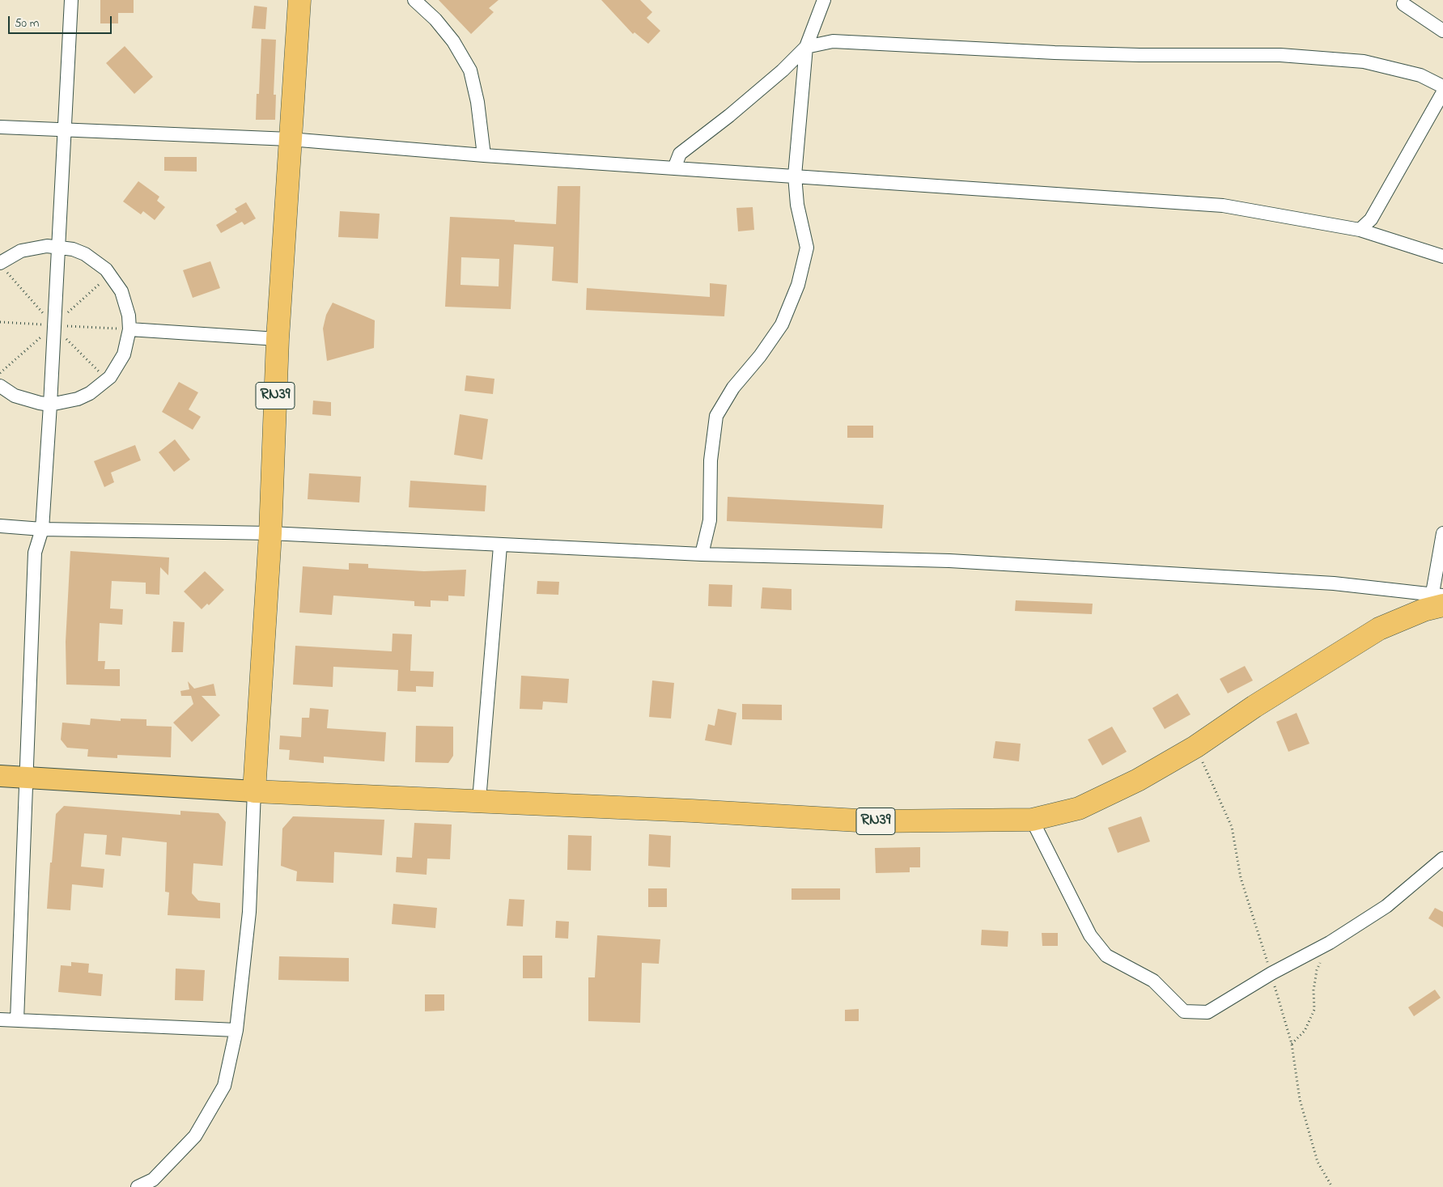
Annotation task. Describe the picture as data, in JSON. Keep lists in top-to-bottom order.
{
  "streets": {
    "highway": ["RN39"]
  },
  "scale_bar": "50 m"
}
